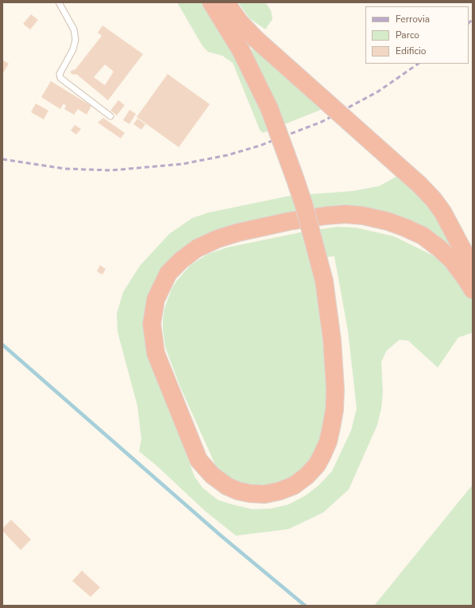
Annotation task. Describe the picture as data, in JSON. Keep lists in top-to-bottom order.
{
  "legend": ["Ferrovia", "Parco", "Edificio"]
}
